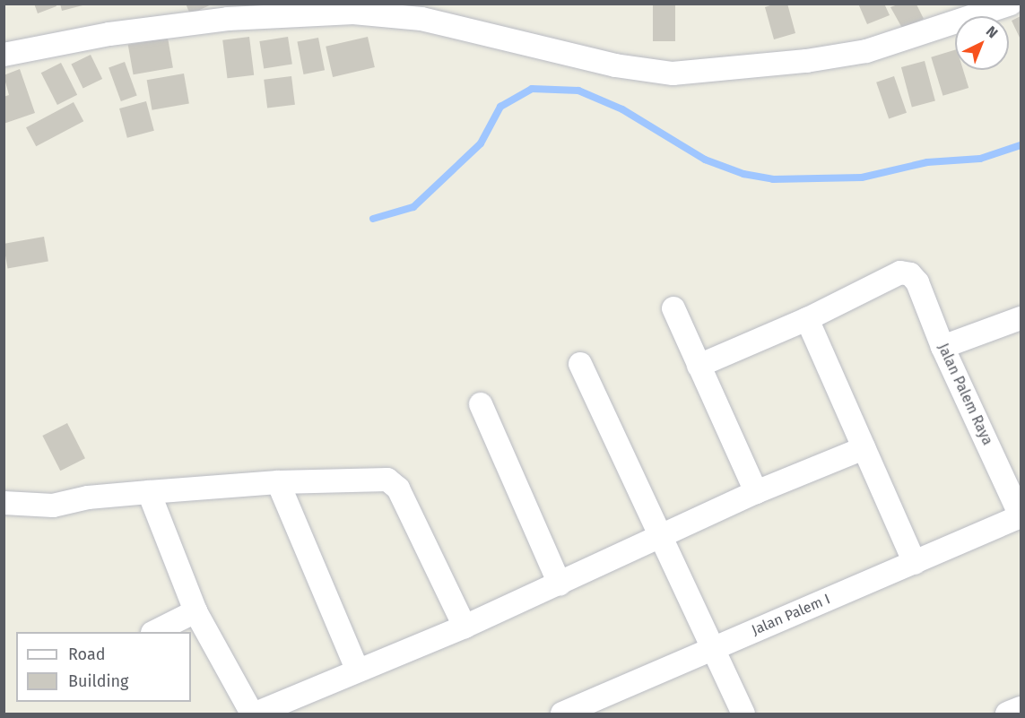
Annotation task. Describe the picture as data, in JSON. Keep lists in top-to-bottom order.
{
  "streets": {
    "street": ["Jalan Palem Raya", "Jalan Palem I"]
  },
  "crossings": [
    ["Jalan Palem Raya", "Jalan Palem I"]
  ],
  "legend": ["Road", "Building"],
  "north": "top right"
}
